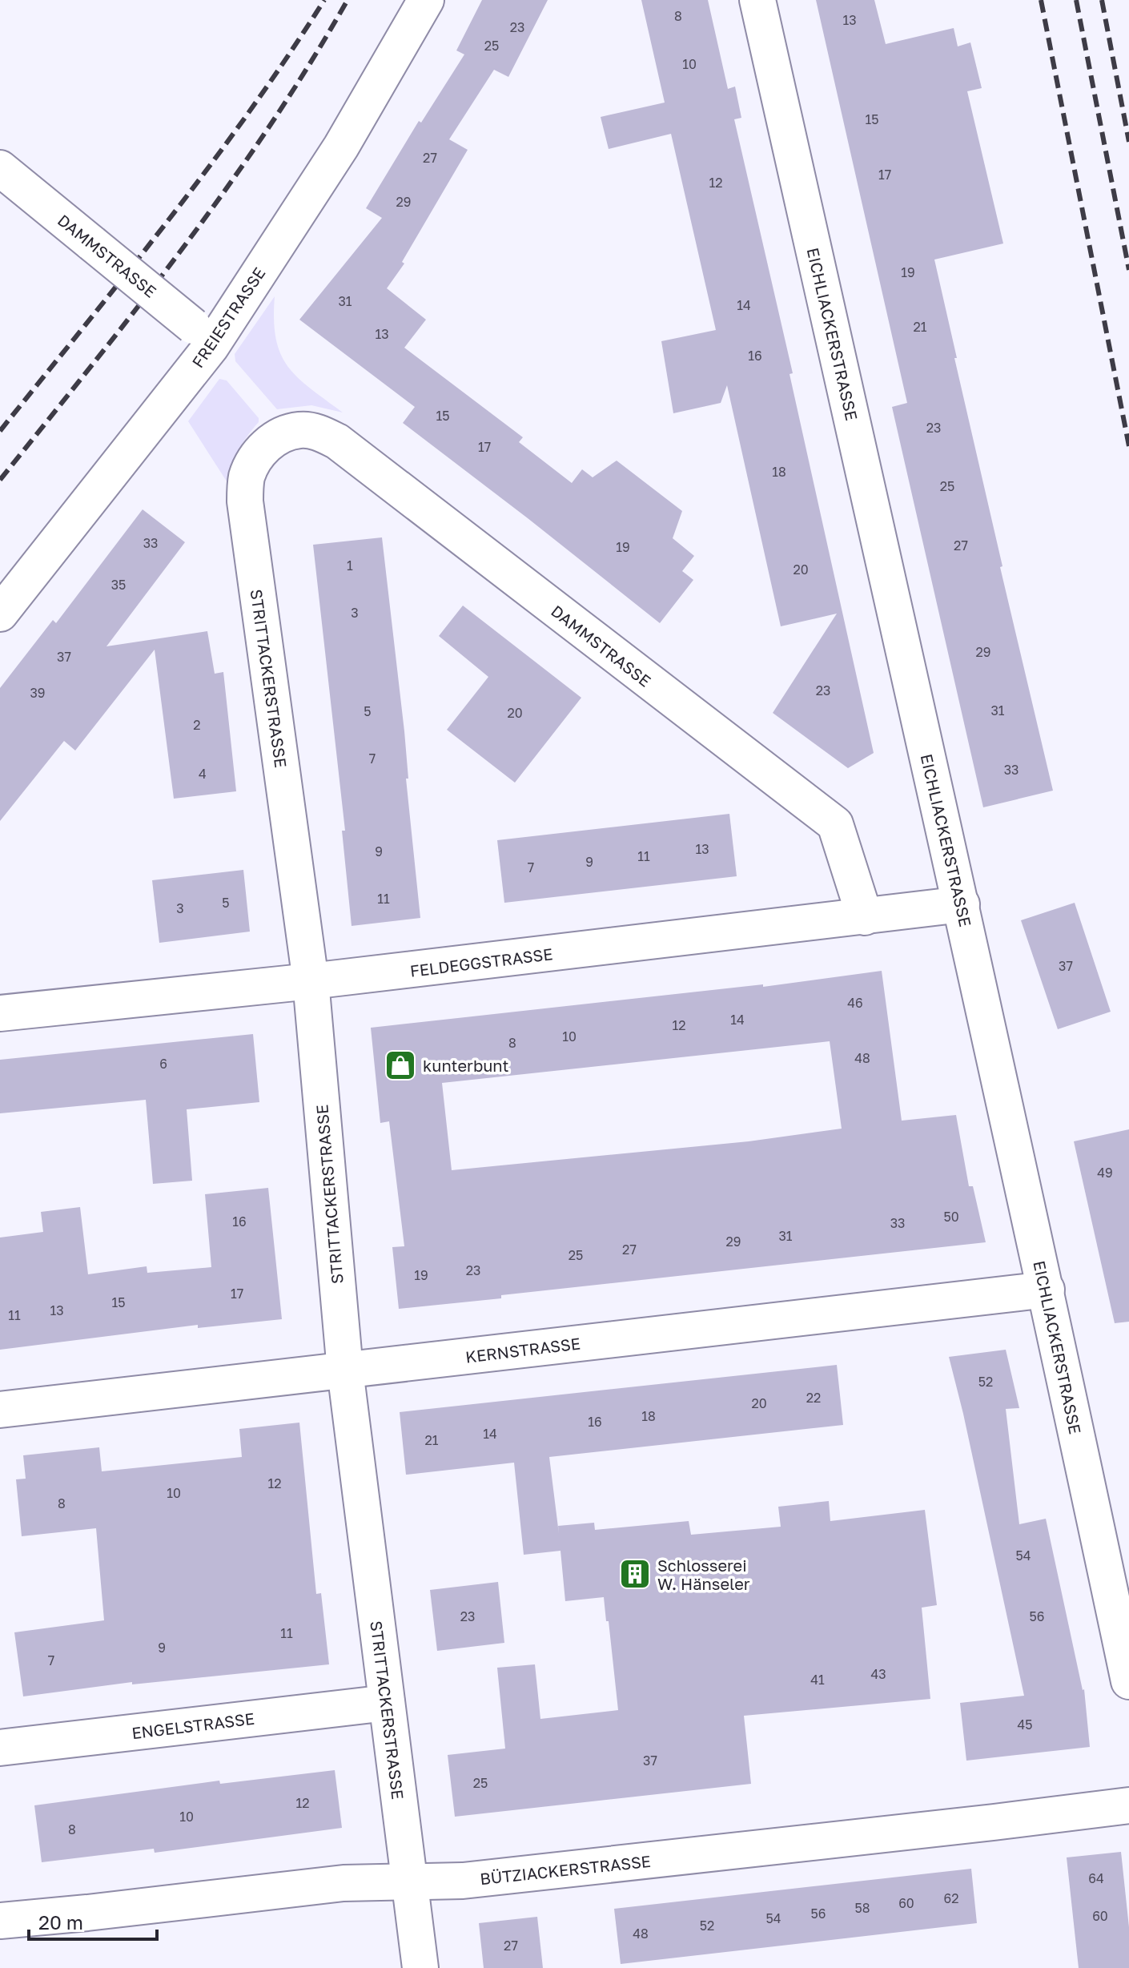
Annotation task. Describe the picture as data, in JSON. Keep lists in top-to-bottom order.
{
  "streets": {
    "street": [
      "DAMMSTRASSE",
      "FREIESTRASSE",
      "EICHLIACKERSTRASSE",
      "STRITTACKERSTRASSE",
      "FELDEGGSTRASSE",
      "KERNSTRASSE",
      "ENGELSTRASSE",
      "BÜTZIACKERSTRASSE"
    ]
  },
  "crossings": [
    ["DAMMSTRASSE", "FREIESTRASSE"],
    ["DAMMSTRASSE", "STRITTACKERSTRASSE"],
    ["DAMMSTRASSE", "FELDEGGSTRASSE"],
    ["EICHLIACKERSTRASSE", "FELDEGGSTRASSE"],
    ["EICHLIACKERSTRASSE", "KERNSTRASSE"],
    ["STRITTACKERSTRASSE", "FELDEGGSTRASSE"],
    ["STRITTACKERSTRASSE", "KERNSTRASSE"],
    ["STRITTACKERSTRASSE", "ENGELSTRASSE"],
    ["STRITTACKERSTRASSE", "BÜTZIACKERSTRASSE"]
  ],
  "places": {
    "shop": ["kunterbunt"],
    "building": ["Schlosserei W. Hänseler"]
  },
  "house_numbers": [
    "8",
    "13",
    "23",
    "25",
    "10",
    "15",
    "27",
    "17",
    "12",
    "29",
    "19",
    "31",
    "14",
    "21",
    "13",
    "16",
    "15",
    "23",
    "17",
    "18",
    "25",
    "33",
    "27",
    "19",
    "1",
    "20",
    "35",
    "3",
    "29",
    "37",
    "23",
    "39",
    "31",
    "5",
    "20",
    "2",
    "7",
    "33",
    "4",
    "13",
    "9",
    "11",
    "9",
    "7",
    "11",
    "5",
    "3",
    "37",
    "46",
    "14",
    "12",
    "10",
    "8",
    "48",
    "6",
    "49",
    "50",
    "16",
    "33",
    "31",
    "29",
    "27",
    "25",
    "23",
    "19",
    "17",
    "15",
    "13",
    "11",
    "52",
    "22",
    "20",
    "18",
    "16",
    "14",
    "21",
    "12",
    "10",
    "8",
    "54",
    "23",
    "56",
    "11",
    "9",
    "7",
    "43",
    "41",
    "45",
    "37",
    "25",
    "12",
    "10",
    "8",
    "64",
    "62",
    "60",
    "58",
    "56",
    "60",
    "54",
    "52",
    "48",
    "27"
  ],
  "scale_bar": "20 m"
}
